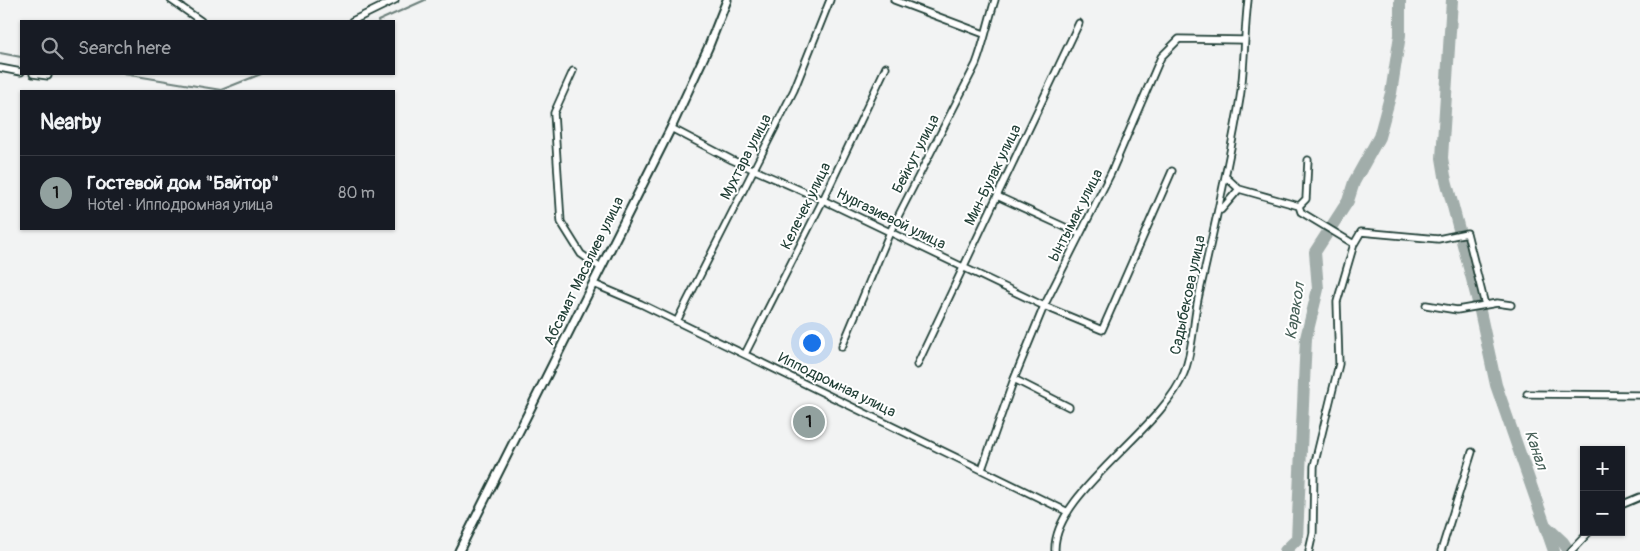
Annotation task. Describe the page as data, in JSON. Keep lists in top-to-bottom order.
{
  "streets": {
    "street": [
      "Бейкут улица",
      "Мухтара улица",
      "Мин-Булак улица",
      "Келечек улица",
      "Ынтымак улица",
      "Нургазиевой улица",
      "Абсамат Масалиев улица",
      "Садыбекова улица",
      "Ипподромная улица"
    ]
  },
  "crossings": [
    ["Бейкут улица", "Нургазиевой улица"],
    ["Мухтара улица", "Нургазиевой улица"],
    ["Мухтара улица", "Ипподромная улица"],
    ["Мин-Булак улица", "Нургазиевой улица"],
    ["Келечек улица", "Нургазиевой улица"],
    ["Келечек улица", "Ипподромная улица"],
    ["Ынтымак улица", "Нургазиевой улица"],
    ["Ынтымак улица", "Садыбекова улица"],
    ["Ынтымак улица", "Ипподромная улица"],
    ["Нургазиевой улица", "Абсамат Масалиев улица"],
    ["Абсамат Масалиев улица", "Ипподромная улица"],
    ["Садыбекова улица", "Ипподромная улица"]
  ],
  "water": ["Каракол", "Канал"],
  "page": {
    "search": "Search here",
    "heading": "Nearby",
    "list": [
      {
        "mark": "1",
        "name": "Гостевой дом \"Байтор\"",
        "note": "Hotel · Ипподромная улица",
        "value": "80 m"
      }
    ],
    "pins": "1",
    "map_buttons": ["+", "−"]
  }
}
